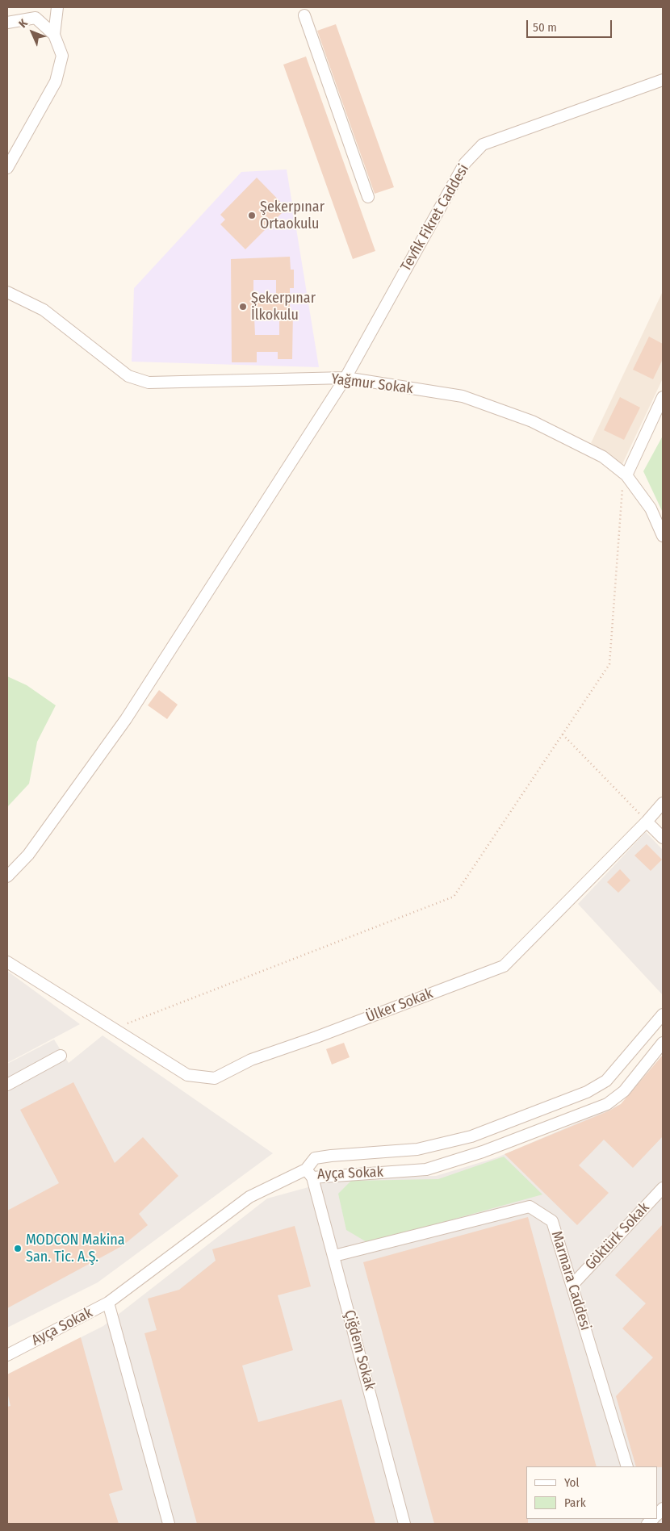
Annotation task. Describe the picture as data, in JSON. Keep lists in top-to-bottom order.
{
  "streets": {
    "street": [
      "Tevfik Fikret Caddesi",
      "Yağmur Sokak",
      "Ülker Sokak",
      "Ayça Sokak",
      "Göktürk Sokak",
      "Marmara Caddesi",
      "Çiğdem Sokak"
    ]
  },
  "crossings": [
    ["Tevfik Fikret Caddesi", "Yağmur Sokak"],
    ["Ayça Sokak", "Çiğdem Sokak"],
    ["Göktürk Sokak", "Marmara Caddesi"],
    ["Marmara Caddesi", "Çiğdem Sokak"]
  ],
  "places": ["Şekerpınar Ortaokulu", "Şekerpınar İlkokulu", "MODCON Makina San. Tic. A.Ş."],
  "legend": ["Yol", "Park"],
  "scale_bar": "50 m",
  "north": "top left"
}
